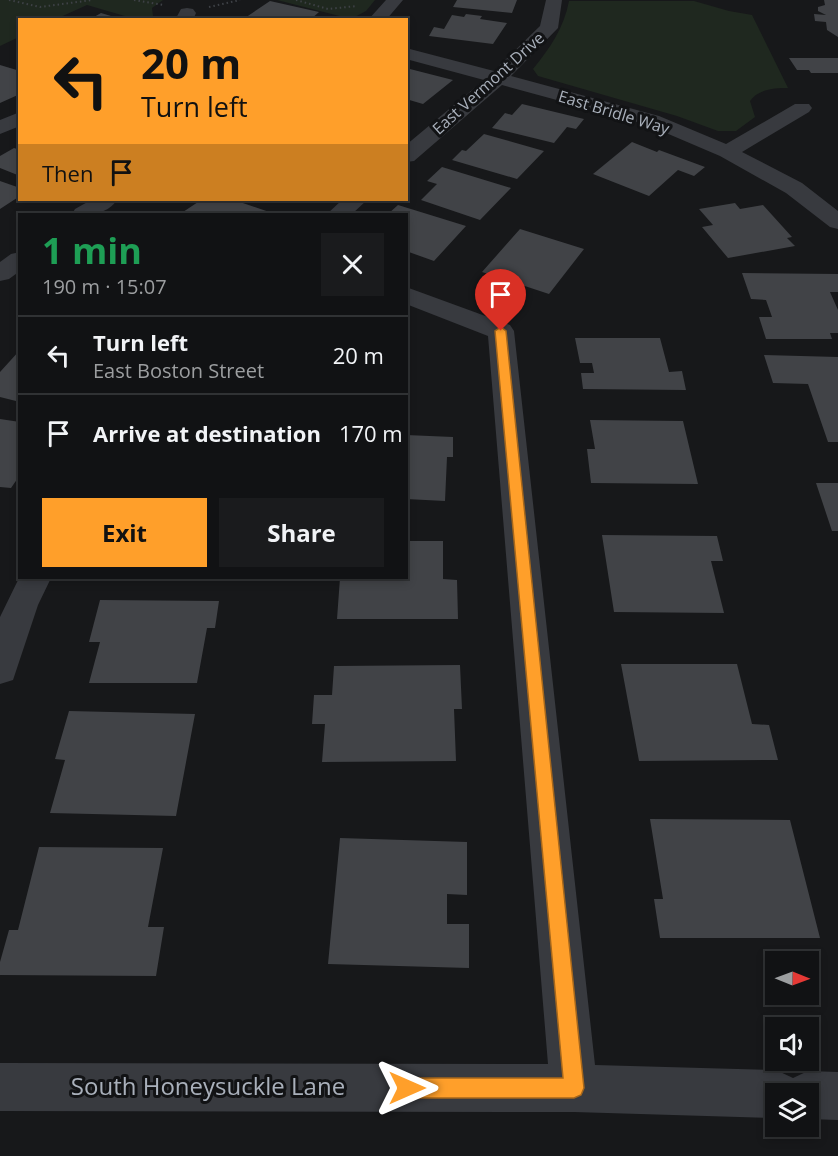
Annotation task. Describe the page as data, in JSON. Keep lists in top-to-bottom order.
{
  "streets": {
    "street": ["East Vermont Drive", "East Bridle Way", "South Honeysuckle Lane"]
  },
  "crossings": [
    ["East Vermont Drive", "East Bridle Way"]
  ],
  "north": "right",
  "page": {
    "turn": ["20 m", "Turn left"],
    "then": "Then",
    "heading": ["1 min", "190 m · 15:07"],
    "list": [
      {
        "name": "Turn left",
        "note": "East Boston Street",
        "value": "20 m"
      },
      {
        "name": "Arrive at destination",
        "value": "170 m"
      }
    ],
    "buttons": ["Exit", "Share"]
  }
}
